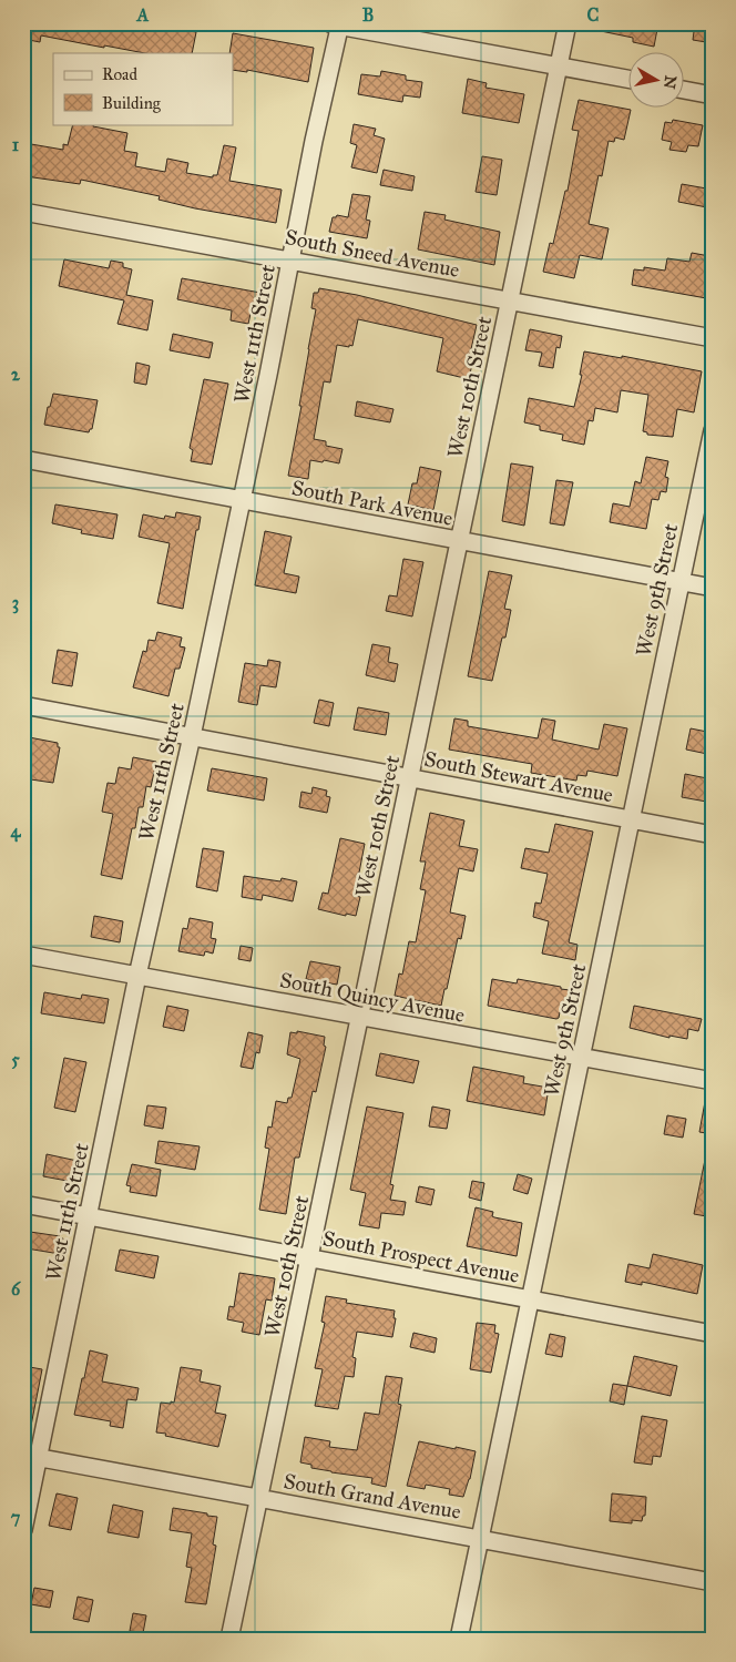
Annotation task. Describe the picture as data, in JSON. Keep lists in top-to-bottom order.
{
  "streets": {
    "street": [
      "South Sneed Avenue",
      "West 11th Street",
      "West 10th Street",
      "South Park Avenue",
      "West 9th Street",
      "South Stewart Avenue",
      "South Quincy Avenue",
      "South Prospect Avenue",
      "South Grand Avenue"
    ]
  },
  "crossings": [
    ["South Sneed Avenue", "West 11th Street"],
    ["South Sneed Avenue", "West 10th Street"],
    ["West 11th Street", "South Park Avenue"],
    ["West 11th Street", "South Stewart Avenue"],
    ["West 11th Street", "South Quincy Avenue"],
    ["West 11th Street", "South Prospect Avenue"],
    ["West 11th Street", "South Grand Avenue"],
    ["West 10th Street", "South Park Avenue"],
    ["West 10th Street", "South Stewart Avenue"],
    ["West 10th Street", "South Quincy Avenue"],
    ["West 10th Street", "South Prospect Avenue"],
    ["West 10th Street", "South Grand Avenue"],
    ["South Park Avenue", "West 9th Street"],
    ["West 9th Street", "South Stewart Avenue"],
    ["West 9th Street", "South Quincy Avenue"],
    ["West 9th Street", "South Prospect Avenue"],
    ["West 9th Street", "South Grand Avenue"]
  ],
  "legend": ["Road", "Building"],
  "north": "right",
  "grid": {
    "columns": ["A", "B", "C"],
    "rows": [
      "1",
      "2",
      "3",
      "4",
      "5",
      "6",
      "7"
    ]
  }
}
